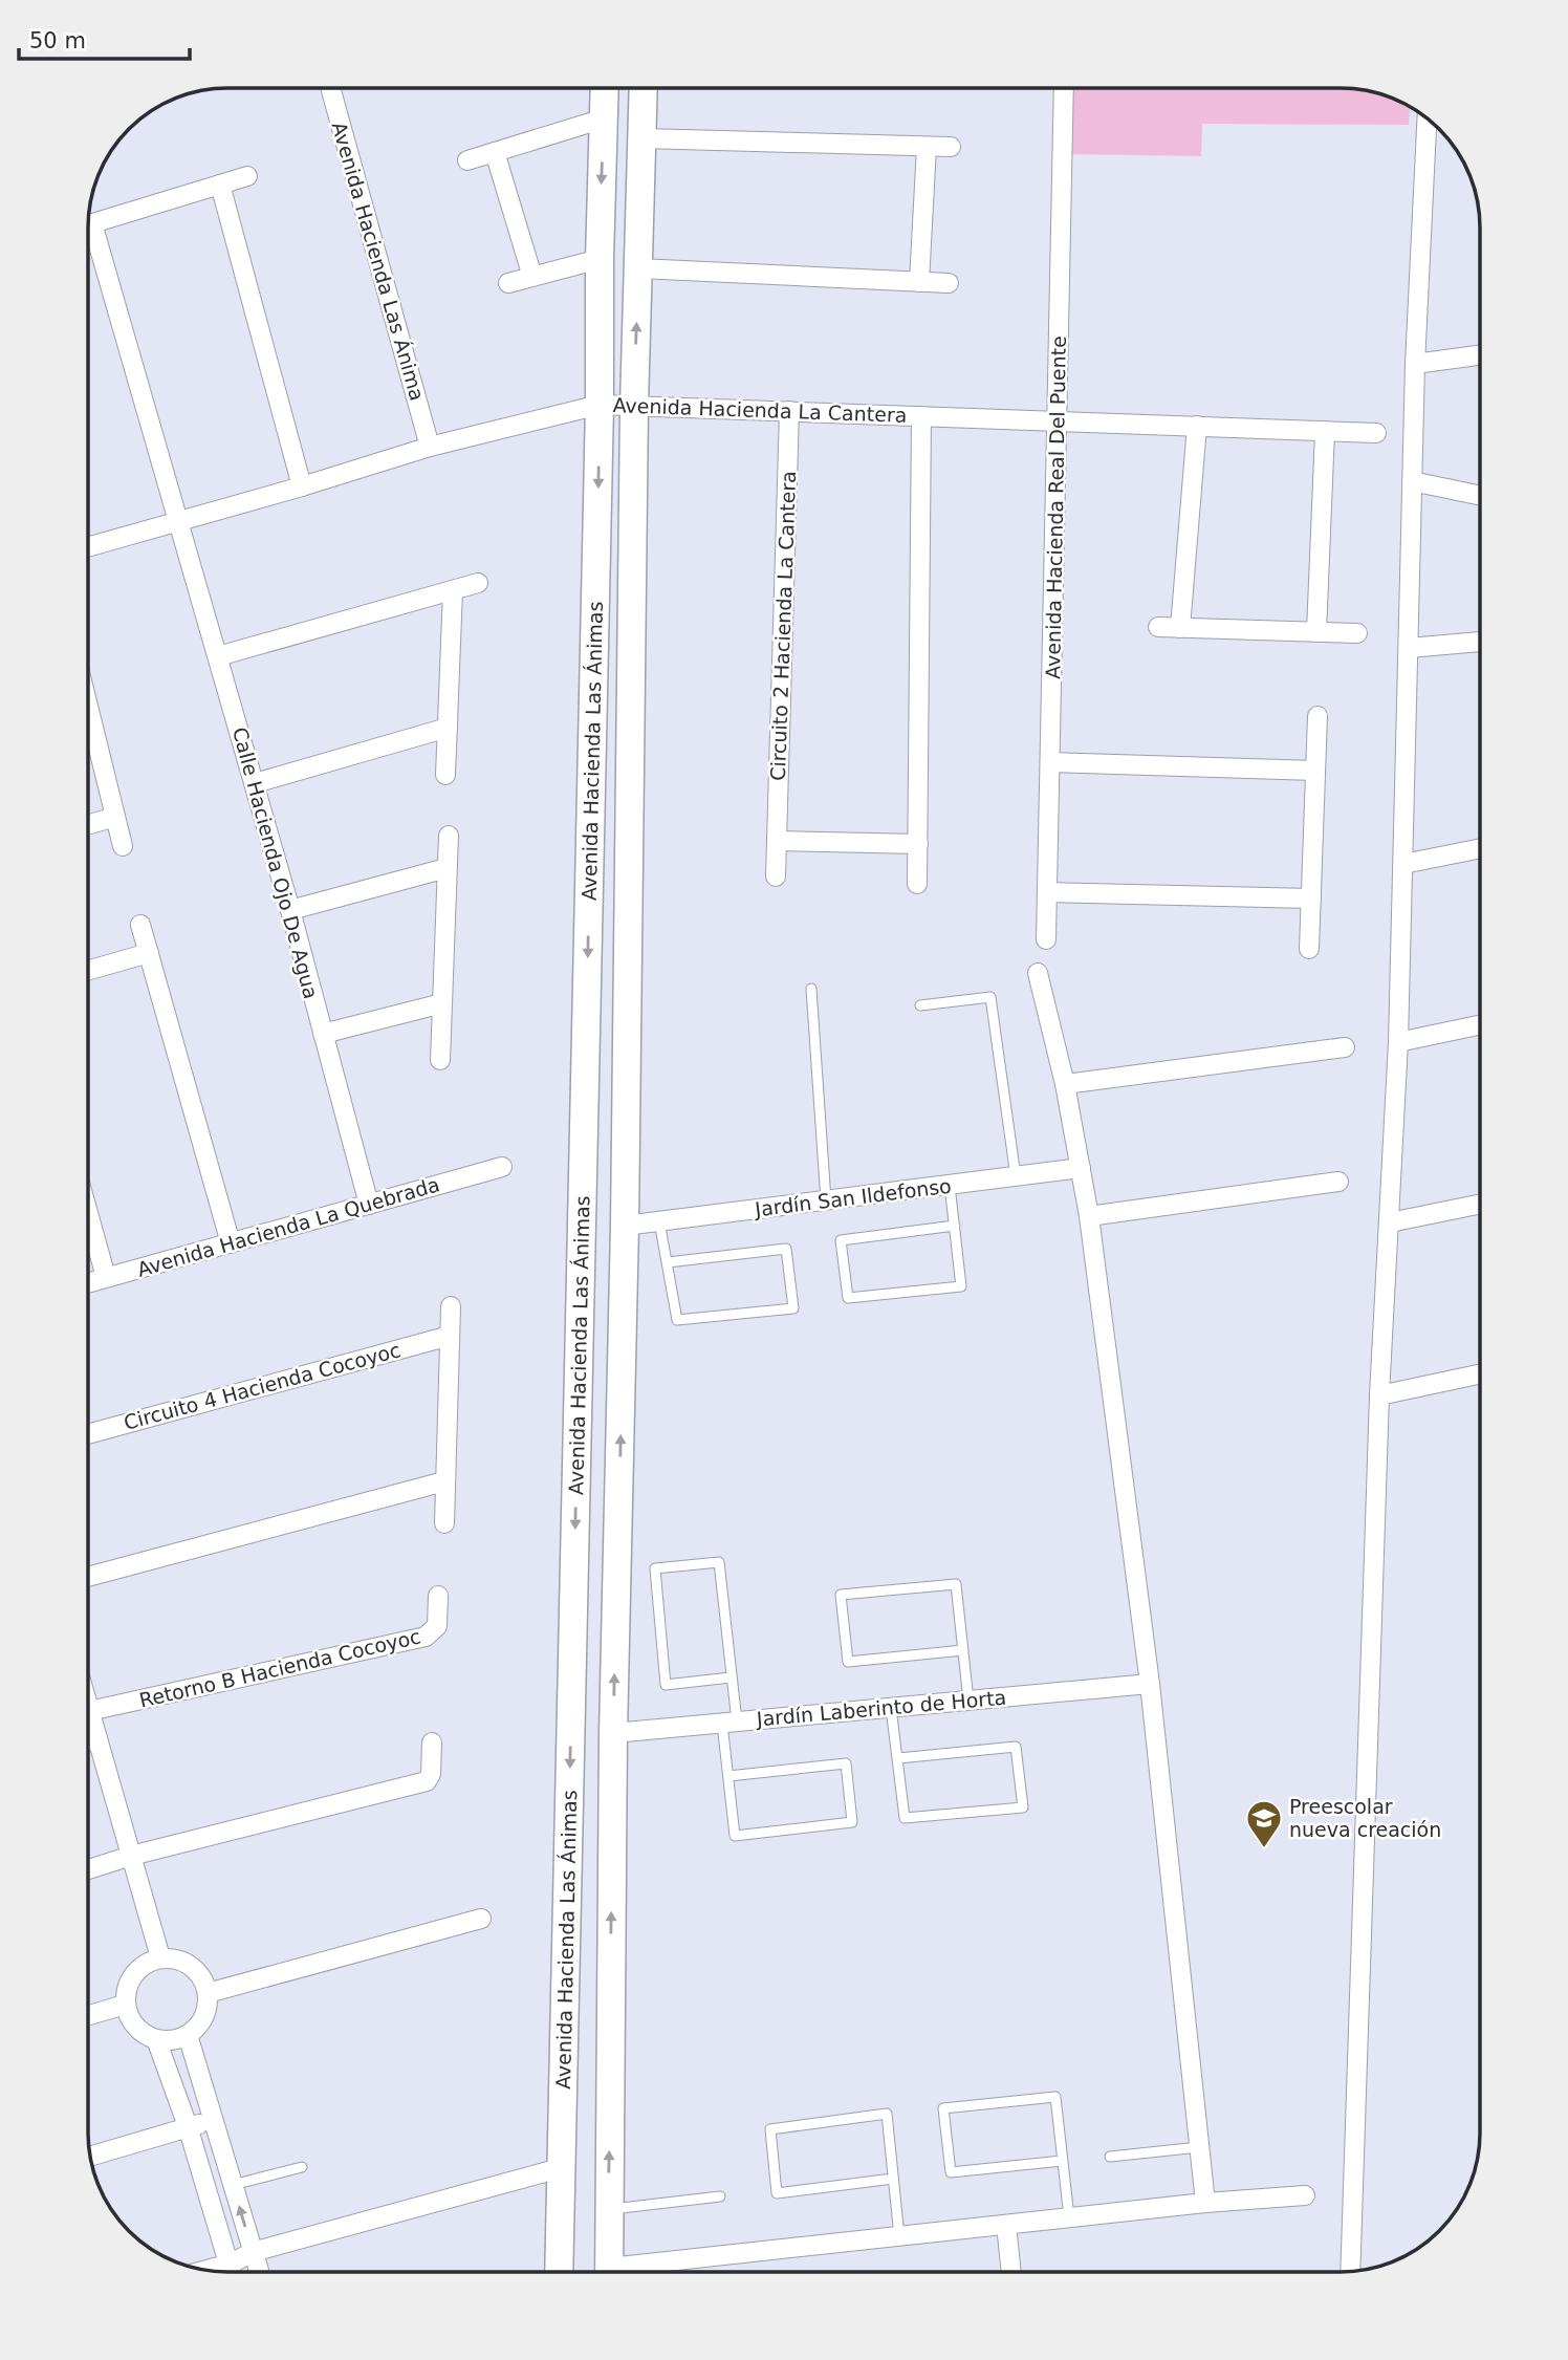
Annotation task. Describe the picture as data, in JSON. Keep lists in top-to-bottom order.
{
  "streets": {
    "street": [
      "Avenida Hacienda Las Ánima",
      "Avenida Hacienda La Cantera",
      "Avenida Hacienda Real Del Puente",
      "Circuito 2 Hacienda La Cantera",
      "Avenida Hacienda Las Ánimas",
      "Calle Hacienda Ojo De Agua",
      "Jardín San Ildefonso",
      "Avenida Hacienda La Quebrada",
      "Circuito 4 Hacienda Cocoyoc",
      "Retorno B Hacienda Cocoyoc",
      "Jardín Laberinto de Horta"
    ]
  },
  "crossings": [
    ["Avenida Hacienda Las Ánima", "Avenida Hacienda La Cantera"],
    ["Avenida Hacienda La Cantera", "Avenida Hacienda Real Del Puente"],
    ["Avenida Hacienda La Cantera", "Circuito 2 Hacienda La Cantera"],
    ["Avenida Hacienda La Cantera", "Avenida Hacienda Las Ánimas"],
    ["Avenida Hacienda La Cantera", "Calle Hacienda Ojo De Agua"],
    ["Avenida Hacienda Las Ánimas", "Jardín San Ildefonso"],
    ["Avenida Hacienda Las Ánimas", "Jardín Laberinto de Horta"],
    ["Calle Hacienda Ojo De Agua", "Avenida Hacienda La Quebrada"]
  ],
  "places": {
    "school or university": ["Preescolar nueva creación"]
  },
  "scale_bar": "50 m"
}
